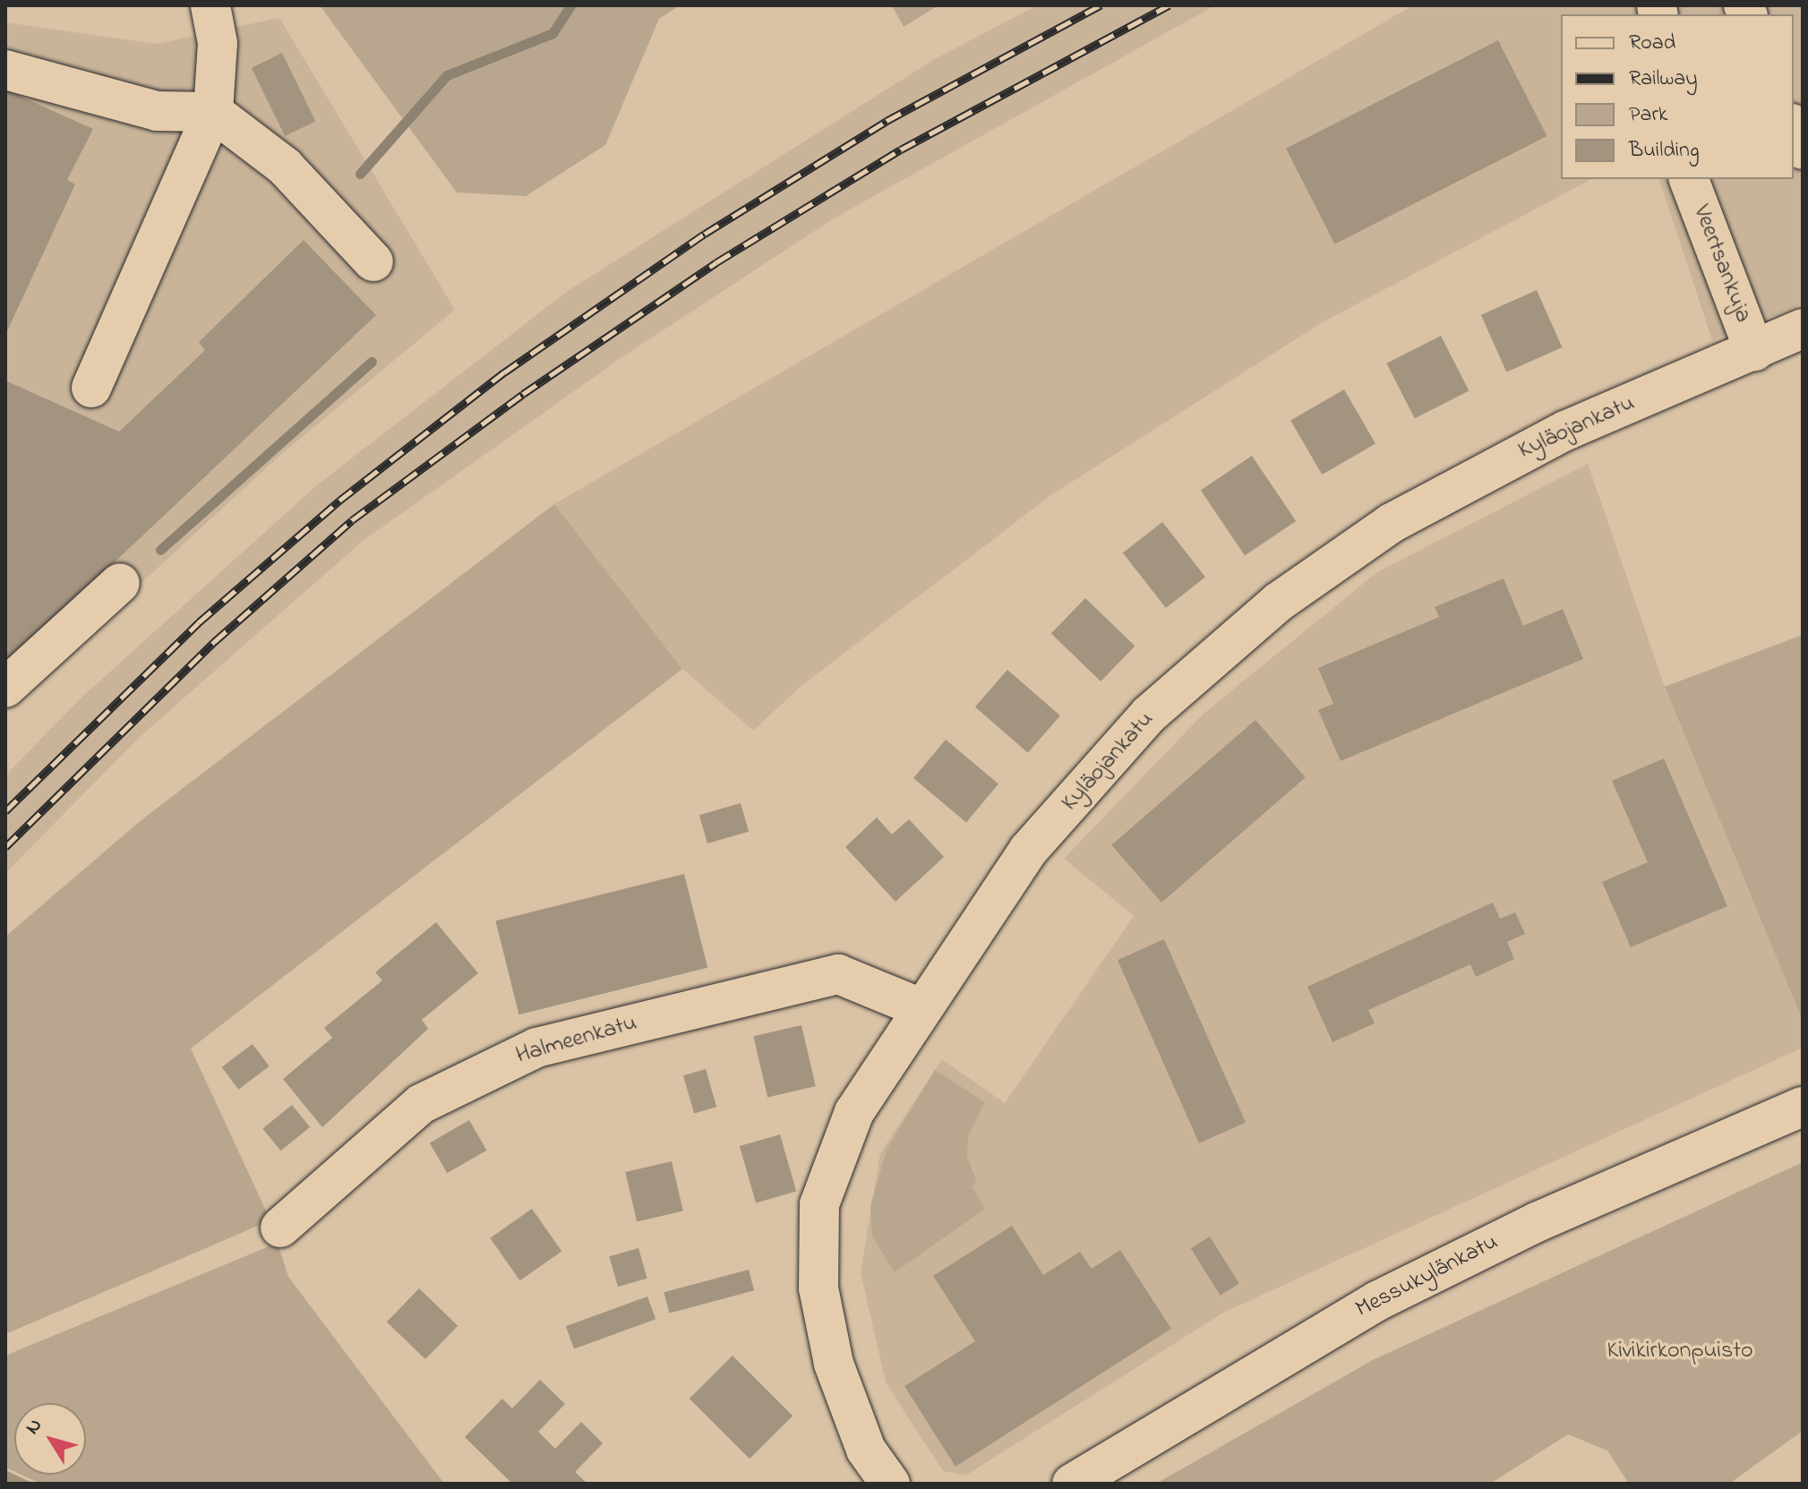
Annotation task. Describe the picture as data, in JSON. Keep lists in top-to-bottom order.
{
  "streets": {
    "street": [
      "Veertsankuja",
      "Kyläojankatu",
      "Halmeenkatu",
      "Messukylänkatu"
    ]
  },
  "crossings": [
    ["Veertsankuja", "Kyläojankatu"],
    ["Kyläojankatu", "Halmeenkatu"]
  ],
  "parks": ["Kivikirkonpuisto"],
  "legend": [
    "Road",
    "Railway",
    "Park",
    "Building"
  ],
  "north": "top left"
}
